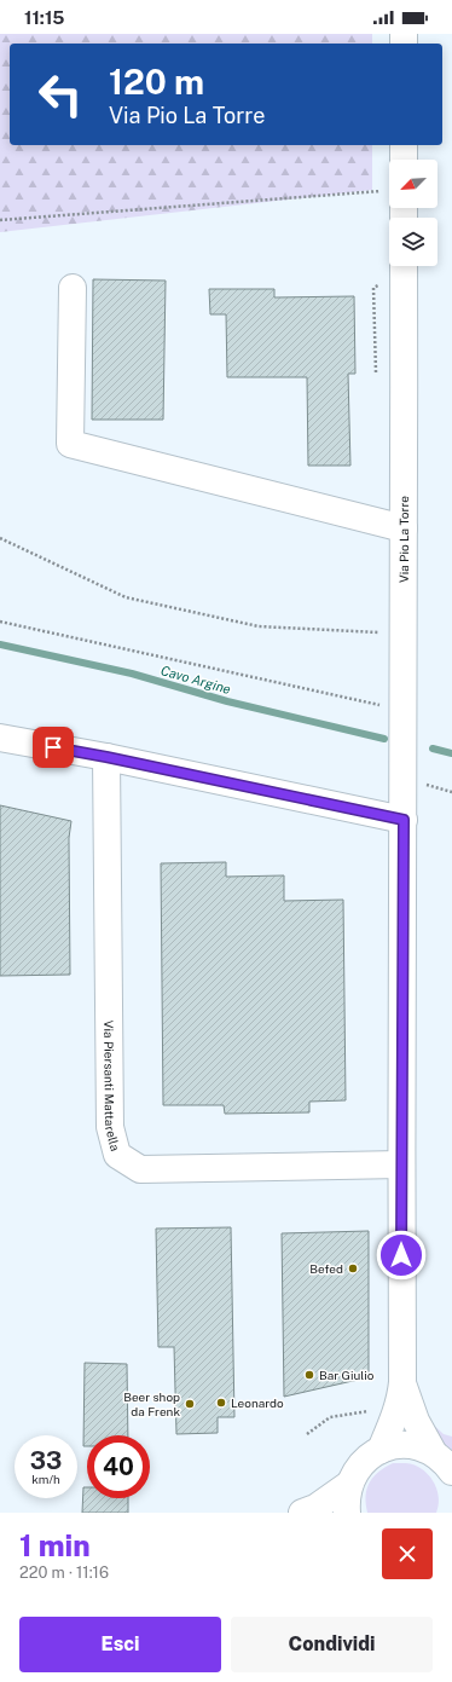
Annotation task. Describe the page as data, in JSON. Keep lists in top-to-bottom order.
{
  "streets": {
    "street": ["Via Pio La Torre", "Via Piersanti Mattarella"]
  },
  "crossings": [
    ["Via Pio La Torre", "Via Piersanti Mattarella"]
  ],
  "water": ["Cavo Argine"],
  "places": [
    "Befed",
    "Bar Giulio",
    "Leonardo",
    "Beer shop da Frenk"
  ],
  "north": "bottom left",
  "page": {
    "status": "11:15",
    "turn": ["120 m", "Via Pio La Torre"],
    "speed": "33 km/h",
    "limit": "40",
    "heading": ["1 min", "220 m · 11:16"],
    "buttons": ["Esci", "Condividi"]
  }
}
